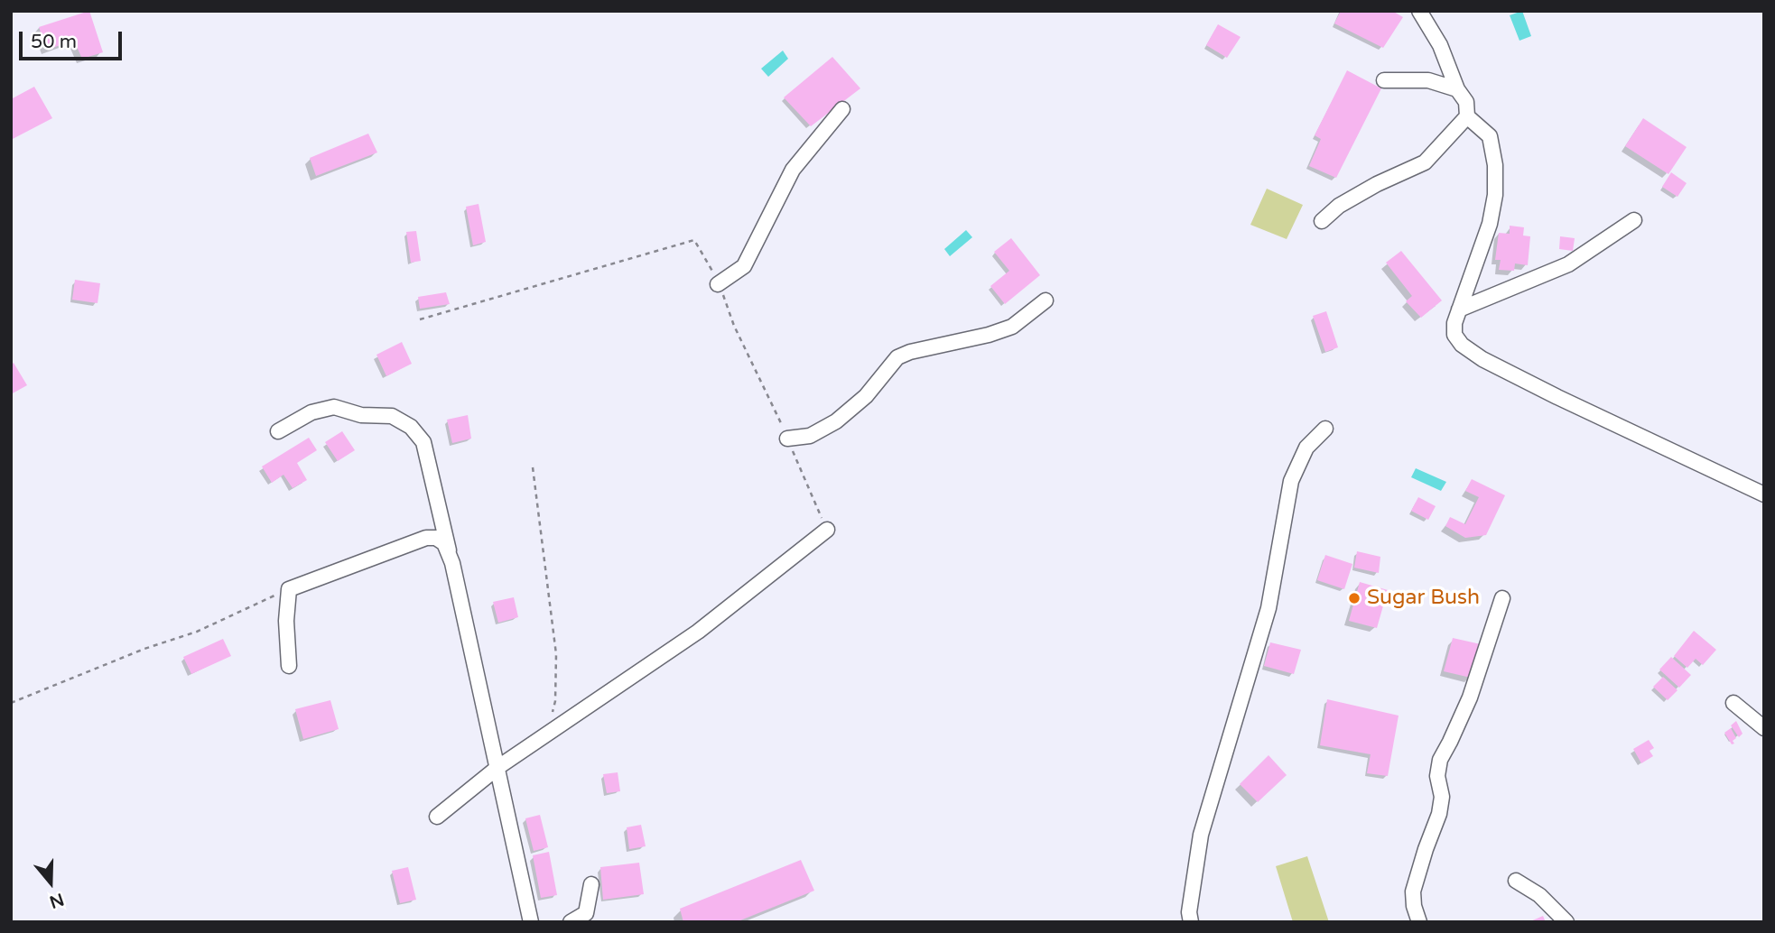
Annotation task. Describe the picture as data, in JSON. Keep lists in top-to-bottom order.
{
  "places": ["Sugar Bush"],
  "scale_bar": "50 m",
  "north": "bottom"
}
